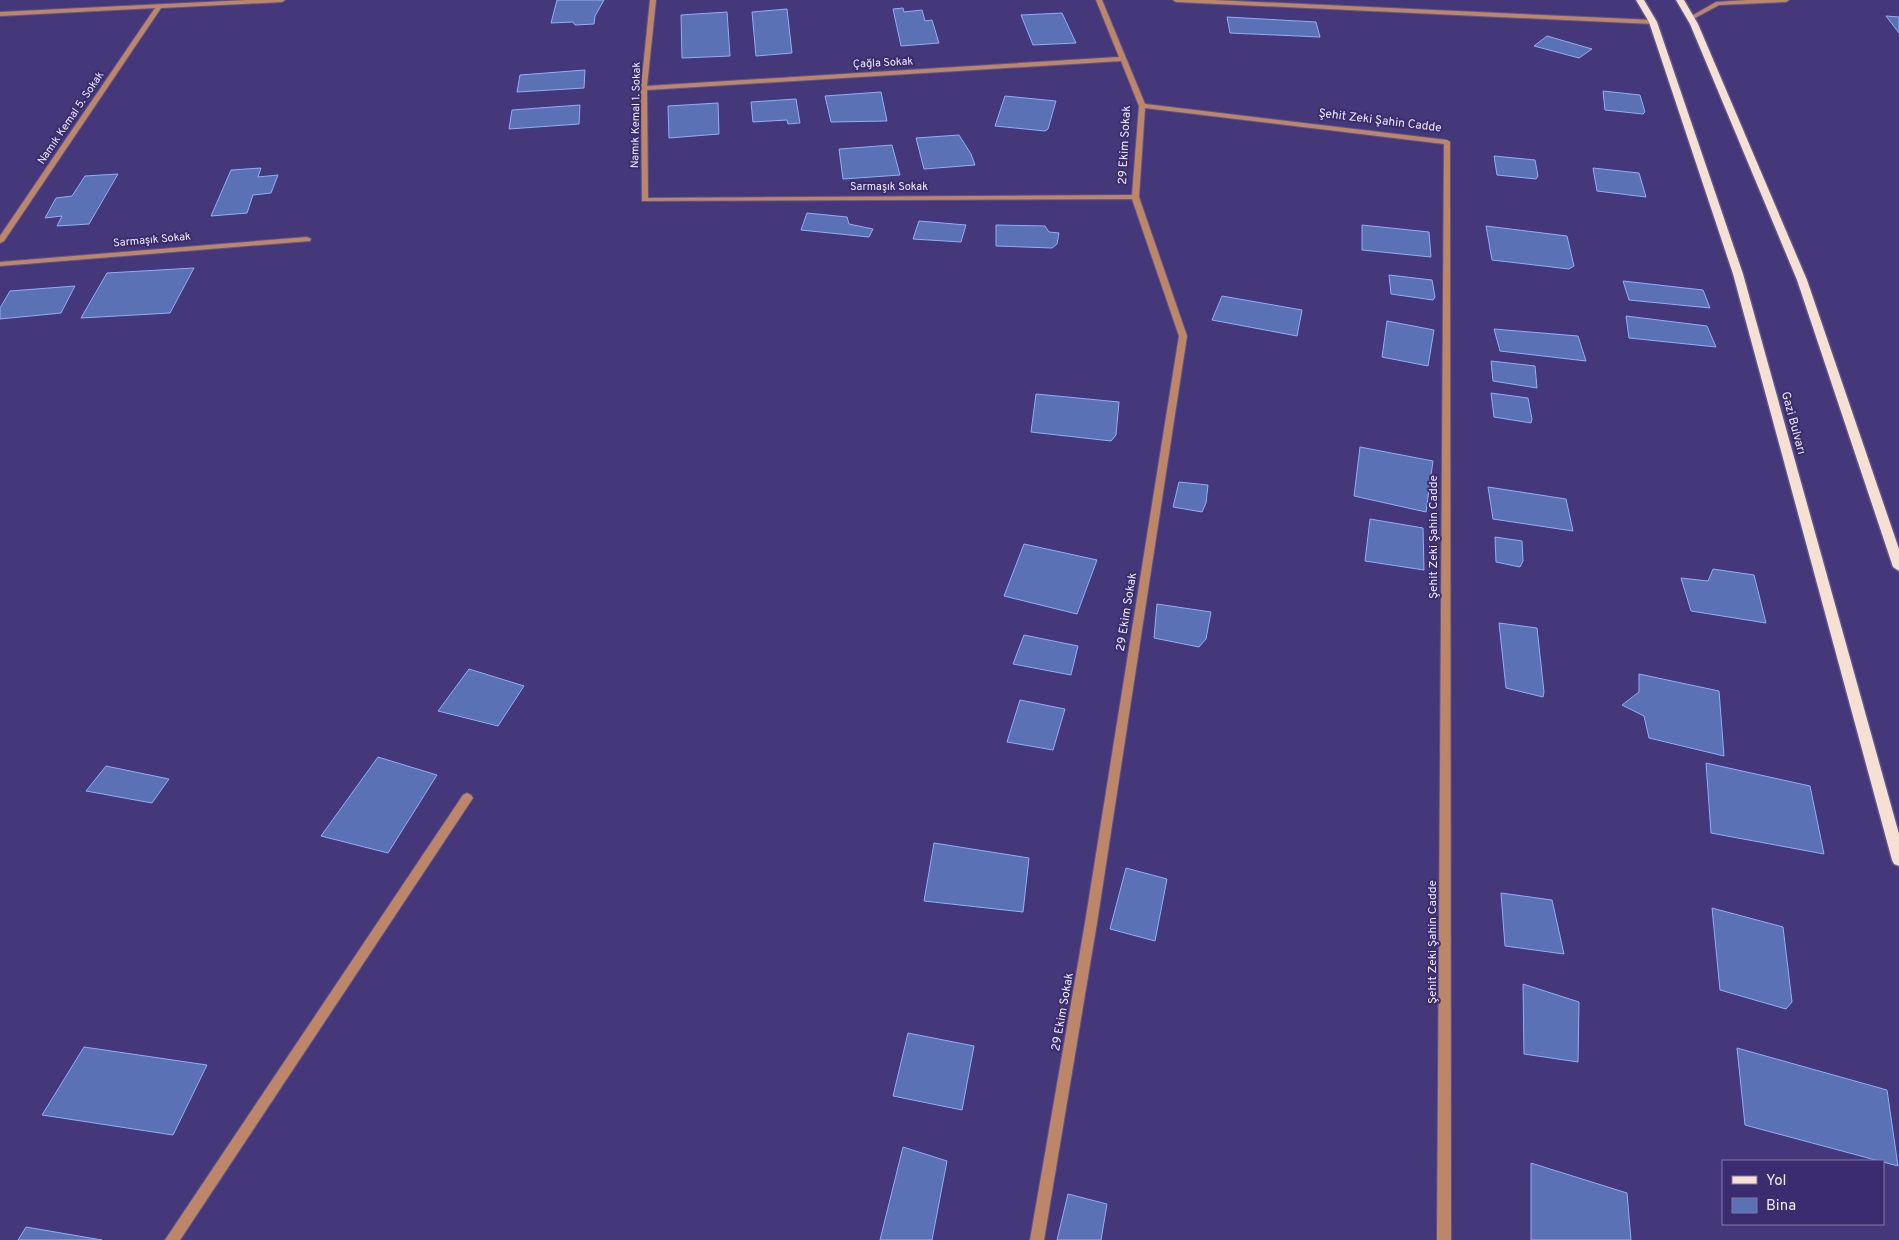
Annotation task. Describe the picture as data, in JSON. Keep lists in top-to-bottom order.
{
  "streets": {
    "main road": ["Gazi Bulvarı"],
    "street": [
      "Çağla Sokak",
      "Namık Kemal 1. Sokak",
      "Namık Kemal 5. Sokak",
      "Şehit Zeki Şahin Cadde",
      "29 Ekim Sokak",
      "Sarmaşık Sokak"
    ]
  },
  "crossings": [
    ["Çağla Sokak", "Namık Kemal 1. Sokak"],
    ["Çağla Sokak", "29 Ekim Sokak"],
    ["Namık Kemal 1. Sokak", "Sarmaşık Sokak"],
    ["Şehit Zeki Şahin Cadde", "29 Ekim Sokak"],
    ["29 Ekim Sokak", "Sarmaşık Sokak"]
  ],
  "legend": ["Yol", "Bina"]
}
